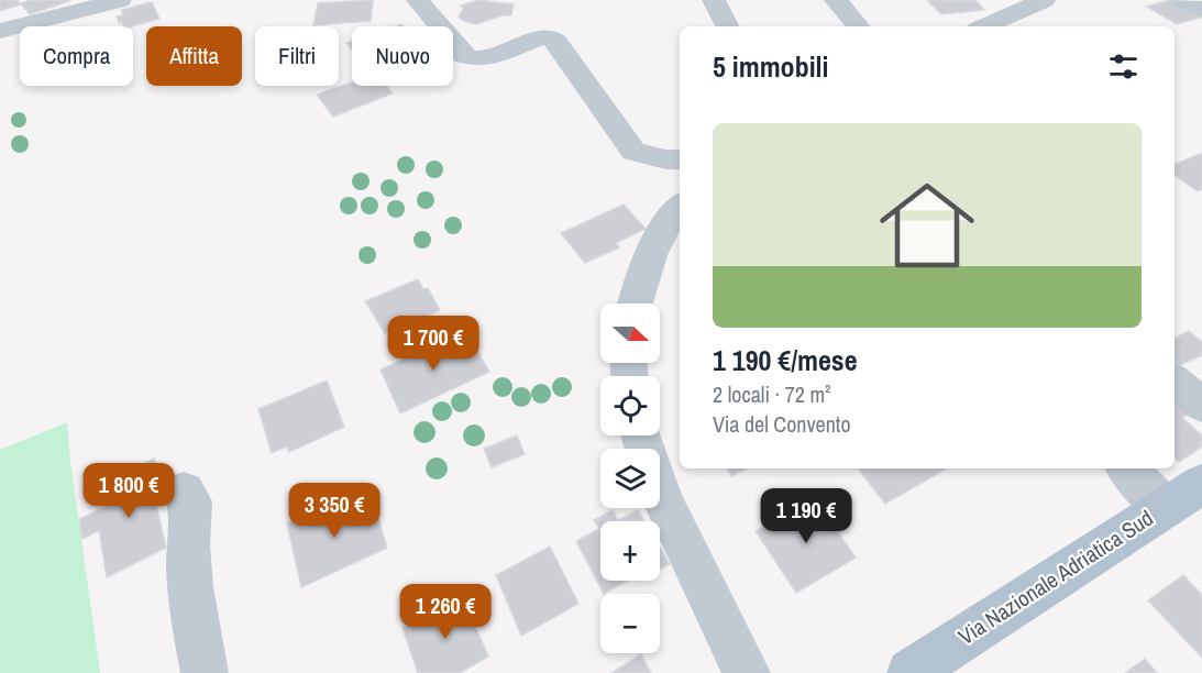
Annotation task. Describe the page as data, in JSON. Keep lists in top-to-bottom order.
{
  "streets": {
    "main road": ["Via Nazionale Adriatica Sud"]
  },
  "north": "right",
  "page": {
    "chip": [
      "Compra",
      "Affitta",
      "Filtri",
      "Nuovo"
    ],
    "heading": "5 immobili",
    "list": [
      {
        "name": "1 190 €/mese",
        "note": "2 locali · 72 m² · Via del Convento"
      }
    ],
    "map_buttons": ["+", "−"],
    "price": [
      "1 700 €",
      "1 800 €",
      "3 350 €",
      "1 190 €",
      "1 260 €"
    ]
  }
}
